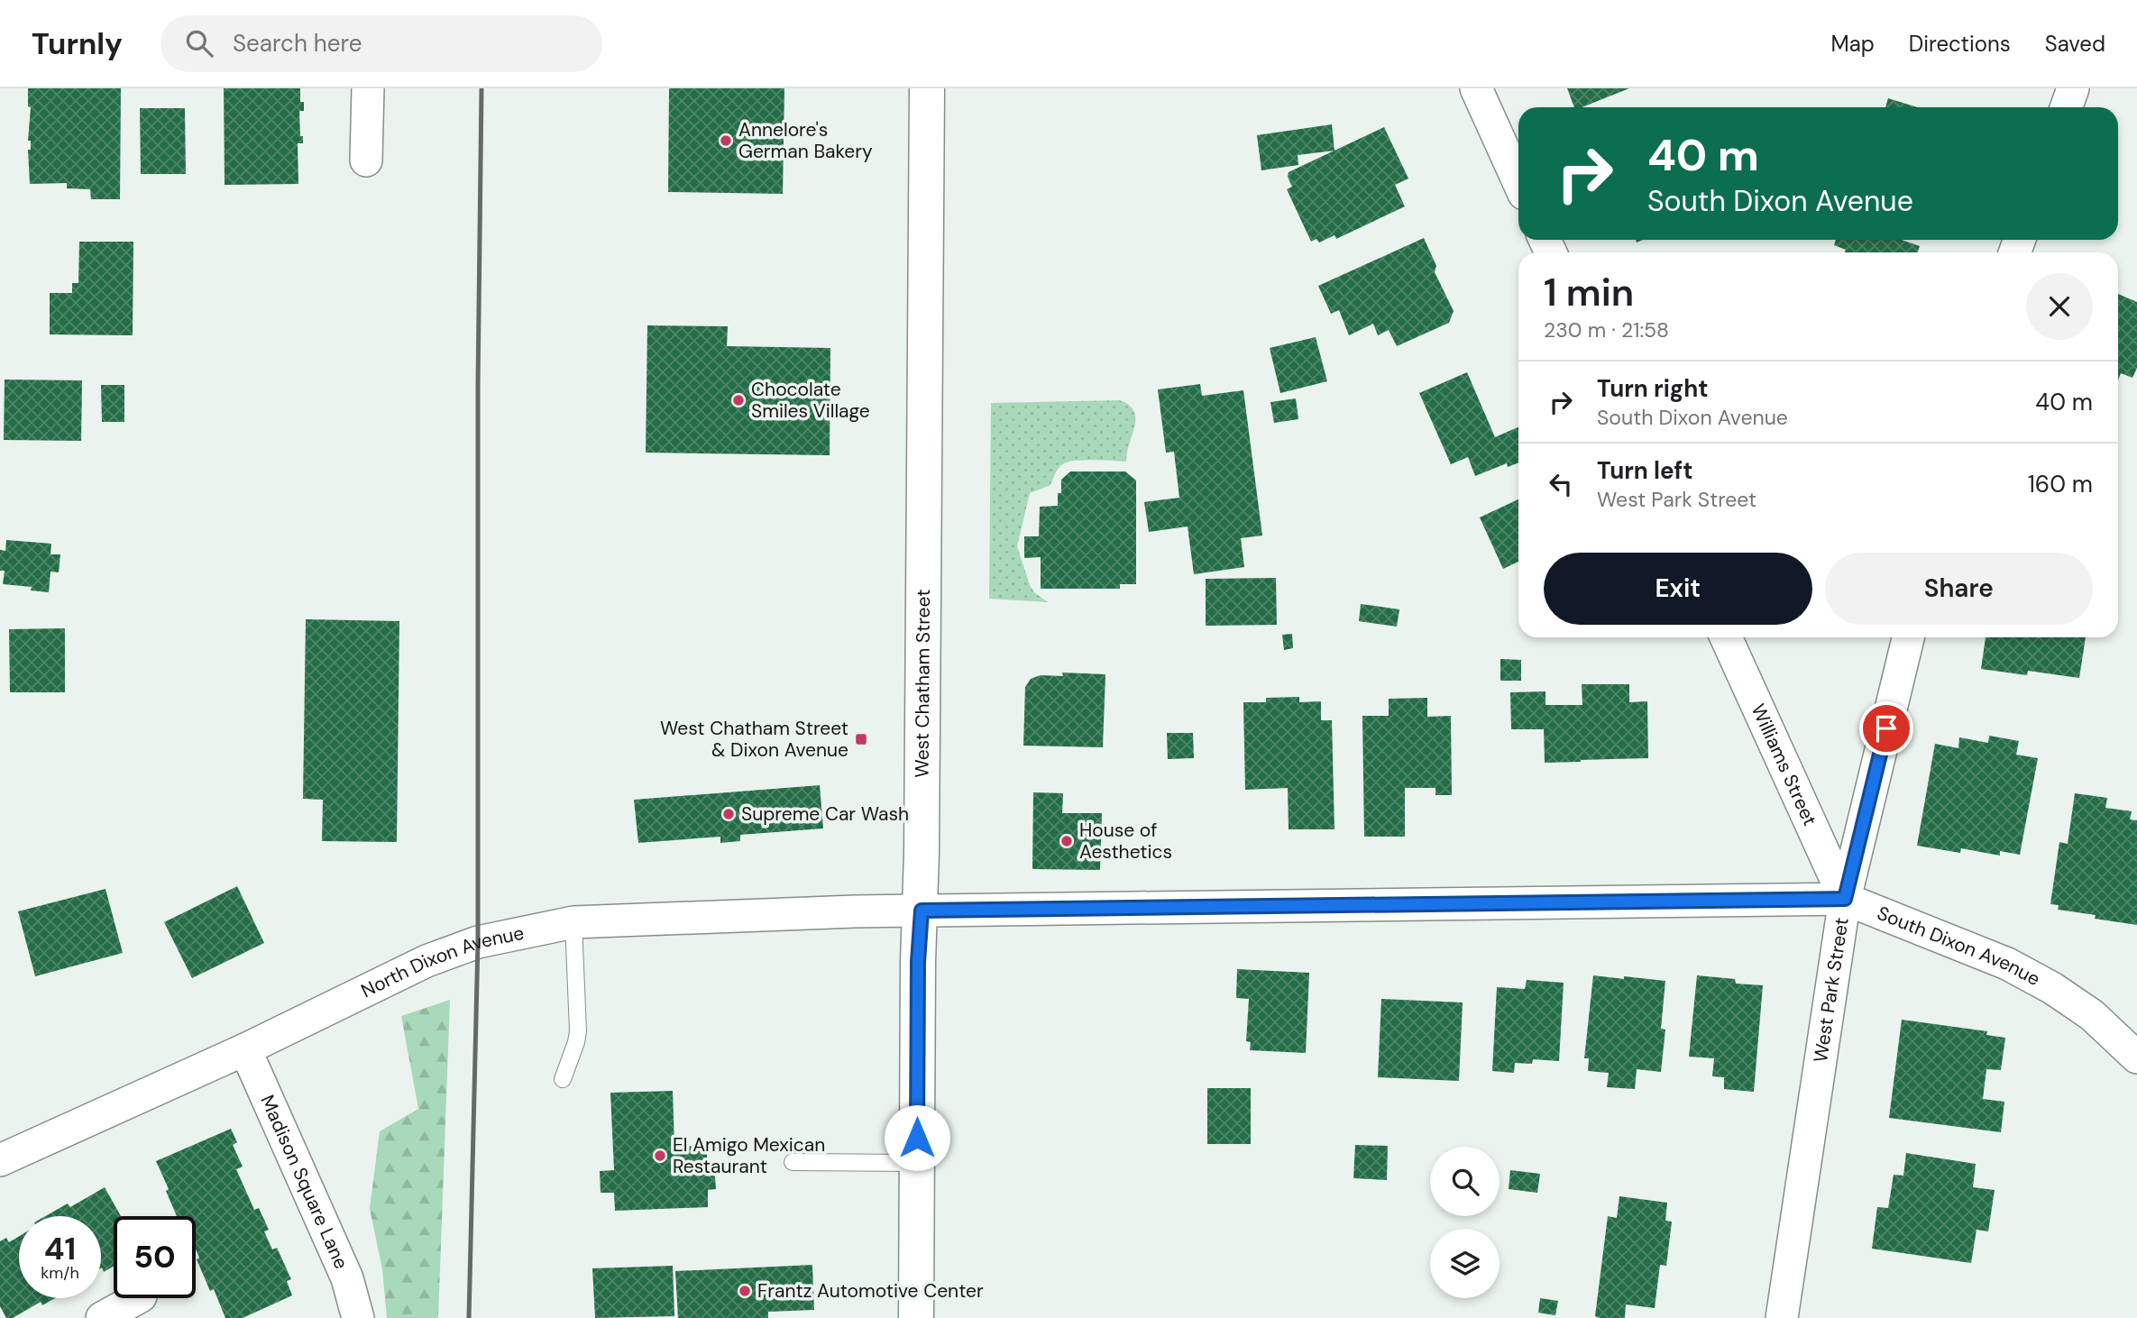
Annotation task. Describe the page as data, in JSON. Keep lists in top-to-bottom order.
{
  "streets": {
    "main road": ["West Chatham Street"],
    "street": [
      "Williams Street",
      "South Dixon Avenue",
      "North Dixon Avenue",
      "West Park Street",
      "Madison Square Lane"
    ]
  },
  "crossings": [
    ["West Chatham Street", "South Dixon Avenue"],
    ["West Chatham Street", "North Dixon Avenue"],
    ["Williams Street", "South Dixon Avenue"],
    ["Williams Street", "West Park Street"],
    ["South Dixon Avenue", "North Dixon Avenue"],
    ["South Dixon Avenue", "West Park Street"],
    ["North Dixon Avenue", "Madison Square Lane"]
  ],
  "places": {
    "other": [
      "Annelore's German Bakery",
      "Chocolate Smiles Village",
      "Supreme Car Wash",
      "House of Aesthetics",
      "El Amigo Mexican Restaurant",
      "Frantz Automotive Center"
    ],
    "transit": ["West Chatham Street & Dixon Avenue"]
  },
  "page": {
    "header": "Turnly",
    "search": "Search here",
    "nav": ["Map", "Directions", "Saved"],
    "turn": ["40 m", "South Dixon Avenue"],
    "heading": ["1 min", "230 m · 21:58"],
    "list": [
      {
        "name": "Turn right",
        "note": "South Dixon Avenue",
        "value": "40 m"
      },
      {
        "name": "Turn left",
        "note": "West Park Street",
        "value": "160 m"
      }
    ],
    "buttons": ["Exit", "Share"],
    "speed": "41 km/h",
    "limit": "50"
  }
}
